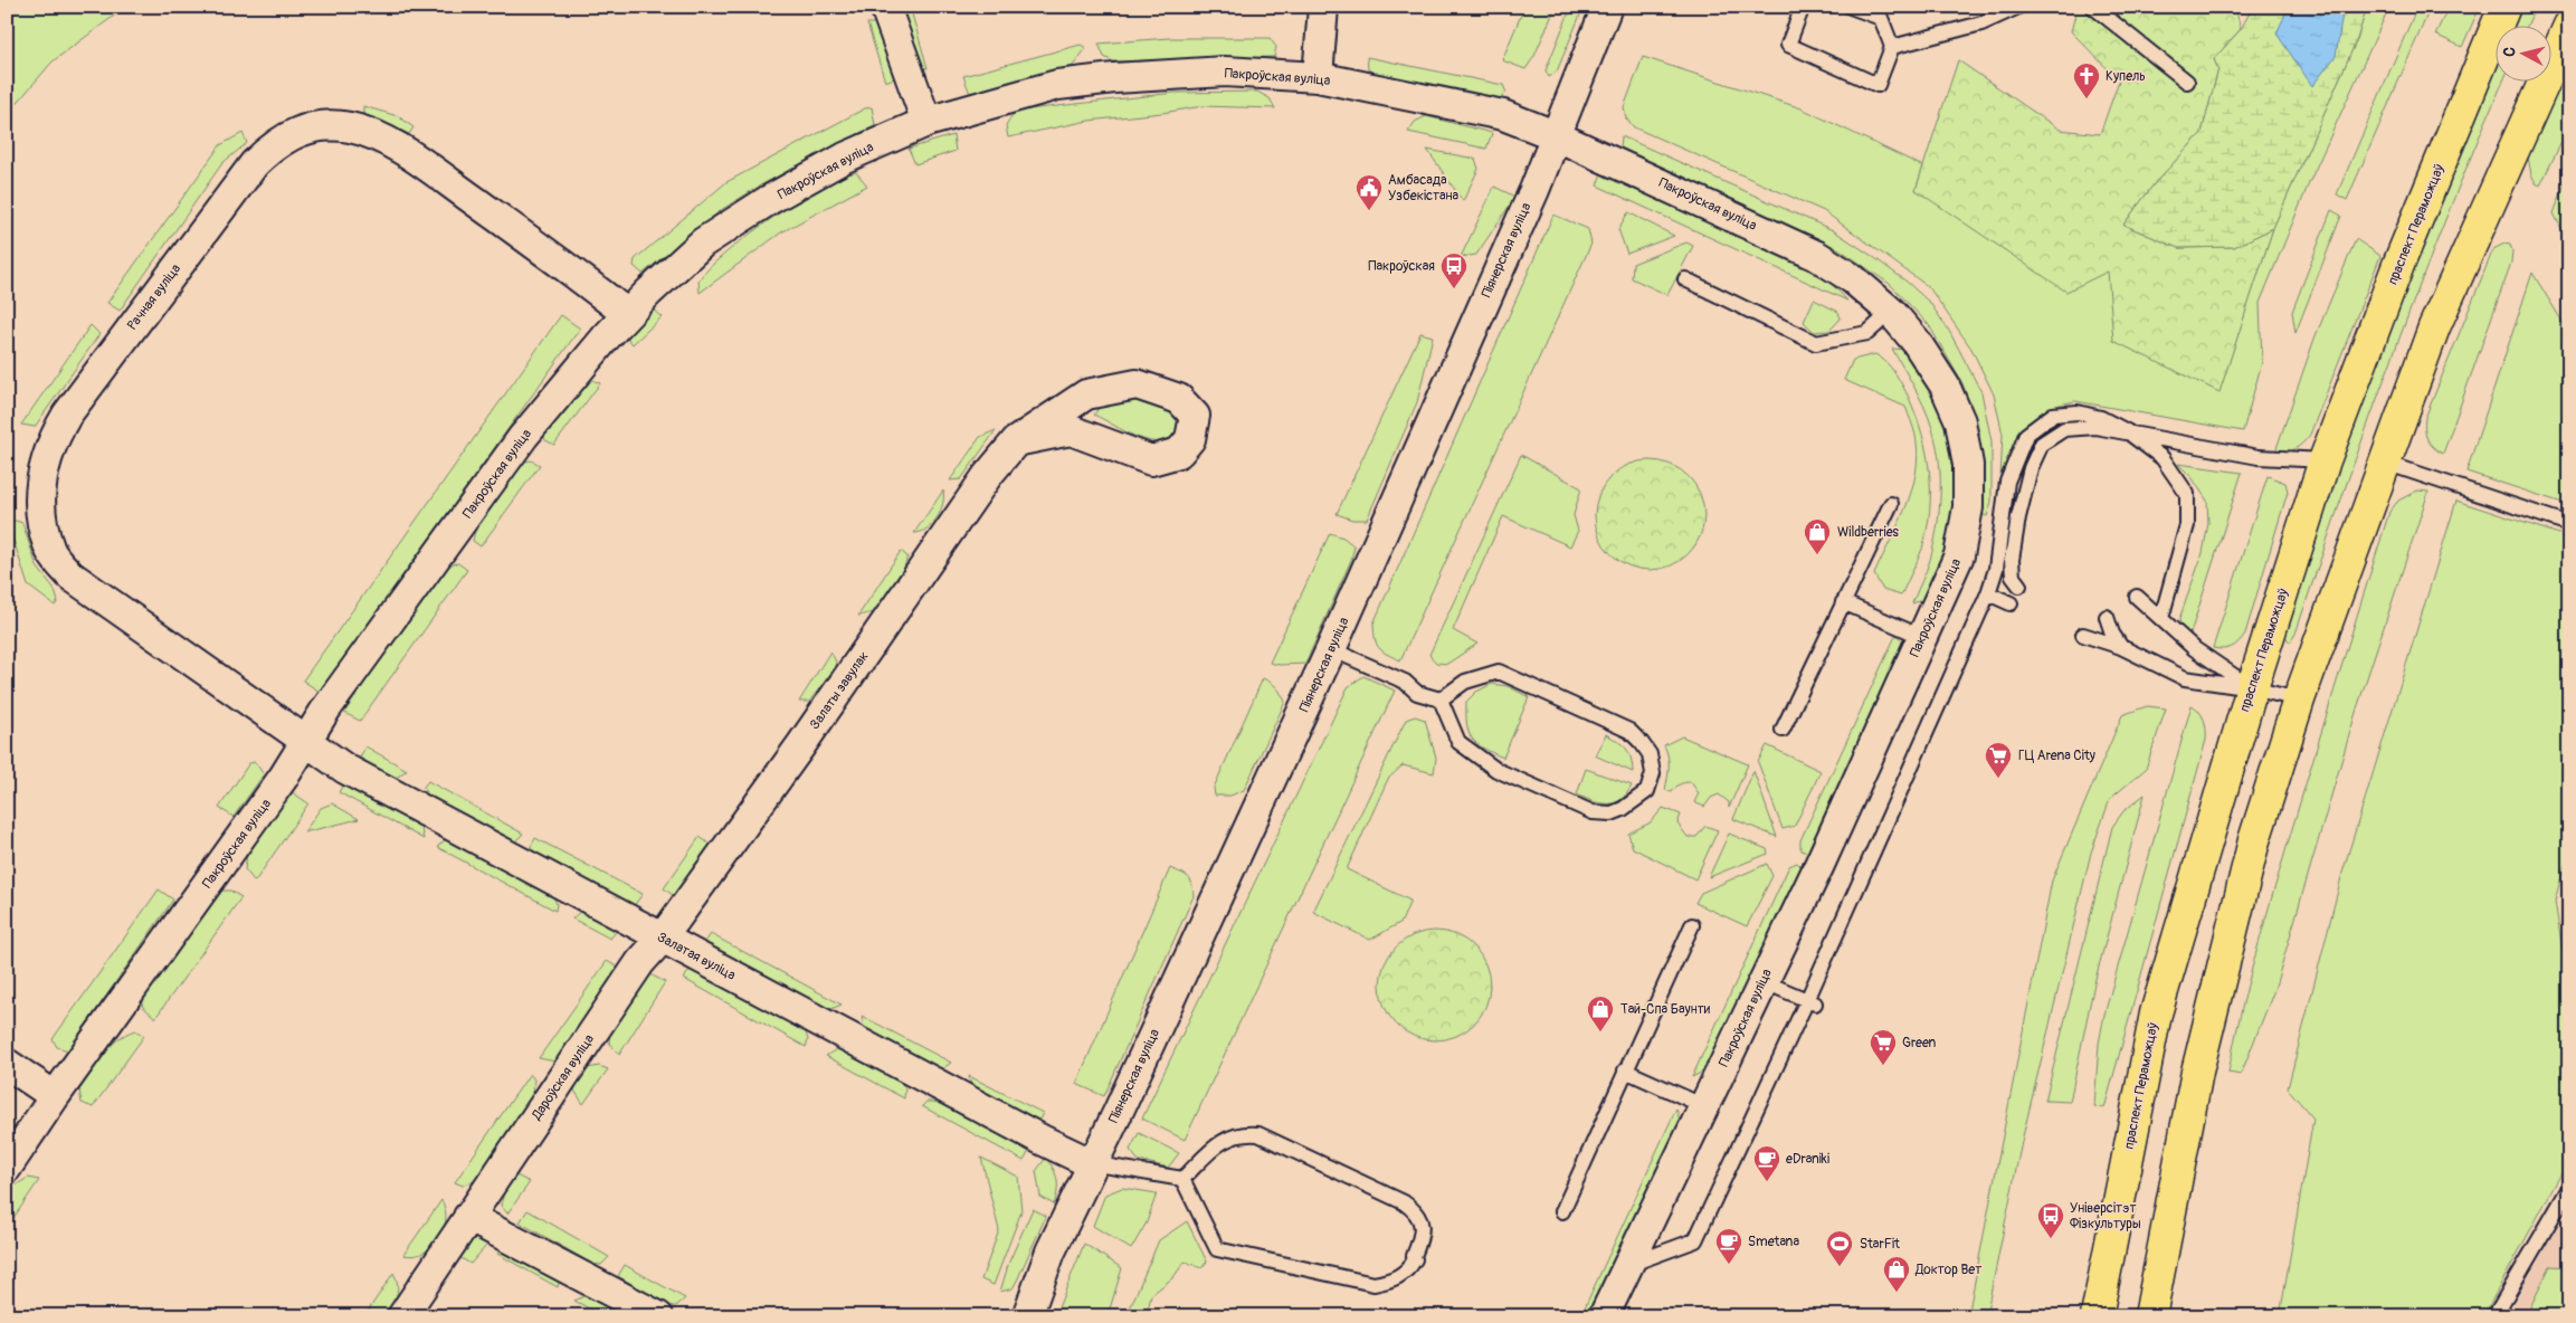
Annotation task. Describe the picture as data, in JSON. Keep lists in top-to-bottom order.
{
  "streets": {
    "main road": ["праспект Пераможцаў"],
    "street": [
      "Пакроўская вуліца",
      "Піянерская вуліца",
      "Рачная вуліца",
      "Залаты завулак",
      "Залатая вуліца",
      "Дароўская вуліца"
    ]
  },
  "crossings": [
    ["Пакроўская вуліца", "Піянерская вуліца"],
    ["Пакроўская вуліца", "Рачная вуліца"],
    ["Пакроўская вуліца", "Залатая вуліца"],
    ["Піянерская вуліца", "Залатая вуліца"],
    ["Рачная вуліца", "Залатая вуліца"],
    ["Залаты завулак", "Залатая вуліца"],
    ["Залаты завулак", "Дароўская вуліца"],
    ["Залатая вуліца", "Дароўская вуліца"]
  ],
  "places": {
    "church": ["Купель"],
    "public building": ["Амбасада Узбекістана"],
    "bus stop": ["Пакроўская", "Універсітэт Фізкультуры"],
    "shop": ["Wildberries", "Тай-Спа Баунти", "Доктор Вет"],
    "supermarket": ["ГЦ Arena City", "Green"],
    "cafe": ["eDraniki", "Smetana"],
    "sports": ["StarFit"]
  },
  "north": "left"
}
